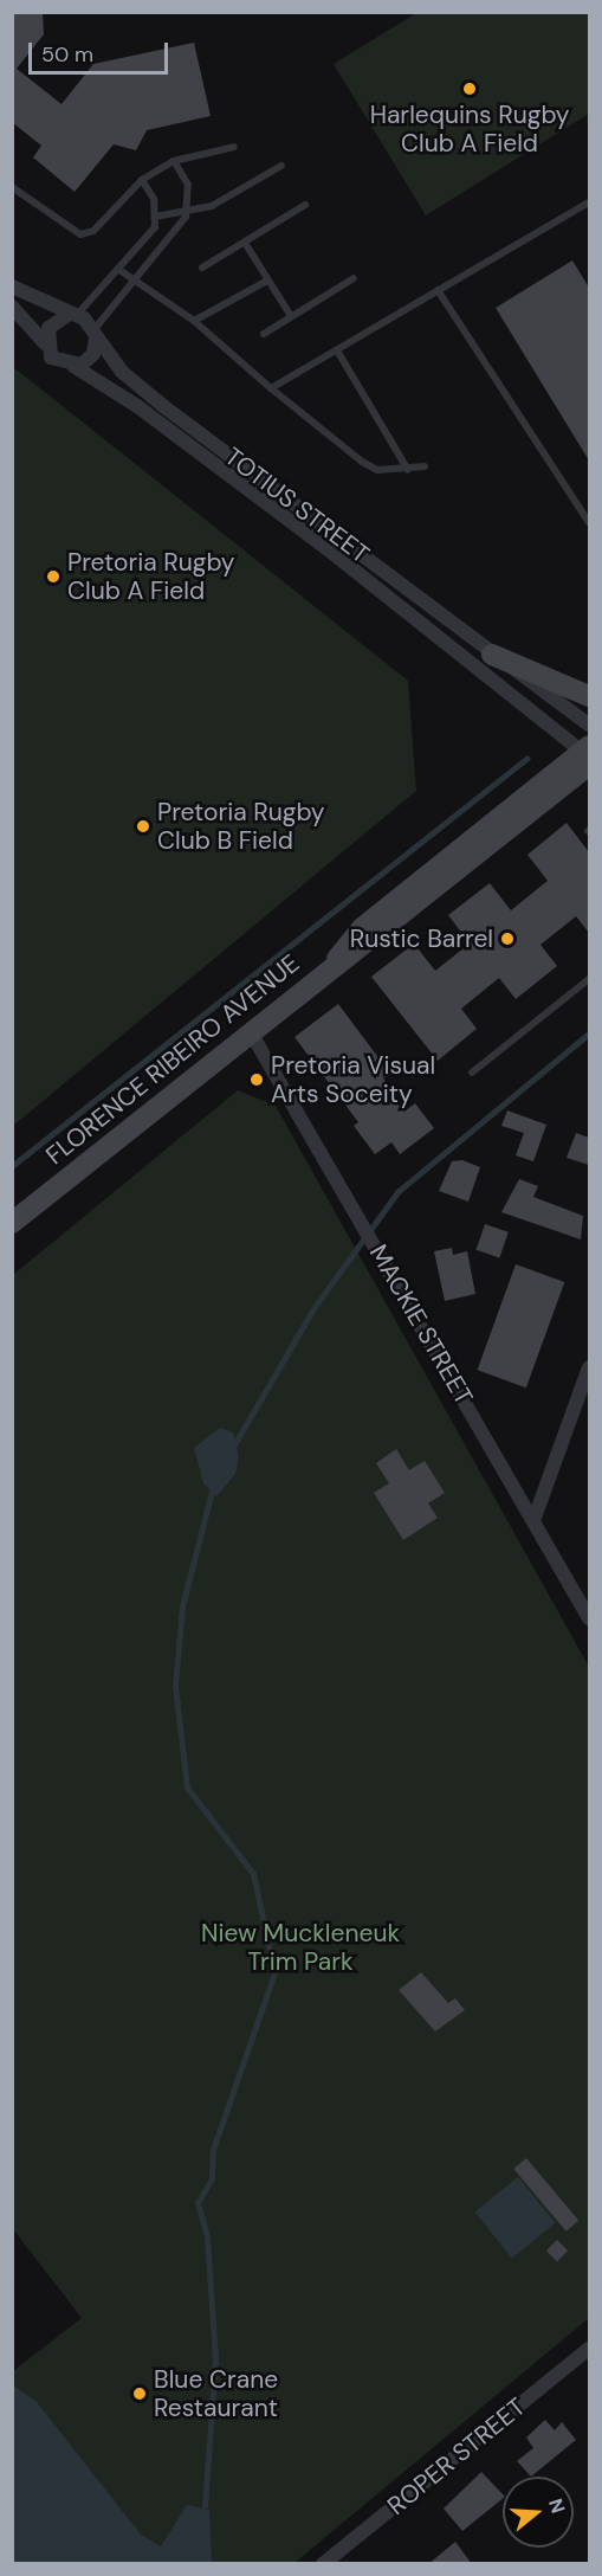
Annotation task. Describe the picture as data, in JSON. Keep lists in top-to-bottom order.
{
  "streets": {
    "main road": ["FLORENCE RIBEIRO AVENUE"],
    "street": ["TOTIUS STREET", "MACKIE STREET", "ROPER STREET"]
  },
  "crossings": [
    ["TOTIUS STREET", "FLORENCE RIBEIRO AVENUE"],
    ["FLORENCE RIBEIRO AVENUE", "MACKIE STREET"]
  ],
  "parks": ["Niew Muckleneuk Trim Park"],
  "places": [
    "Harlequins Rugby Club A Field",
    "Pretoria Rugby Club A Field",
    "Pretoria Rugby Club B Field",
    "Rustic Barrel",
    "Pretoria Visual Arts Soceity",
    "Blue Crane Restaurant"
  ],
  "scale_bar": "50 m",
  "north": "right"
}
